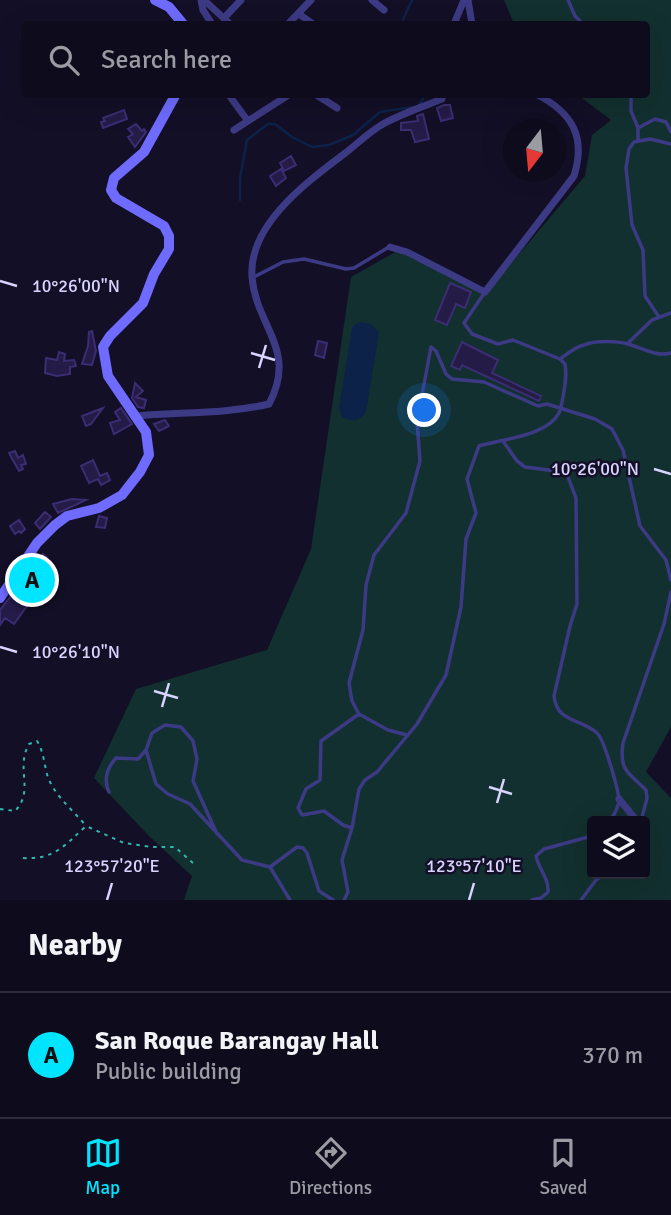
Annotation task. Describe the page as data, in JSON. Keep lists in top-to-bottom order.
{
  "north": "bottom",
  "page": {
    "search": "Search here",
    "pins": "A",
    "heading": "Nearby",
    "list": [
      {
        "mark": "A",
        "name": "San Roque Barangay Hall",
        "note": "Public building",
        "value": "370 m"
      }
    ],
    "nav": ["Map", "Directions", "Saved"]
  },
  "coordinates": [
    "10°26'00\"N",
    "10°26'10\"N",
    "123°57'20\"E",
    "123°57'10\"E"
  ]
}
